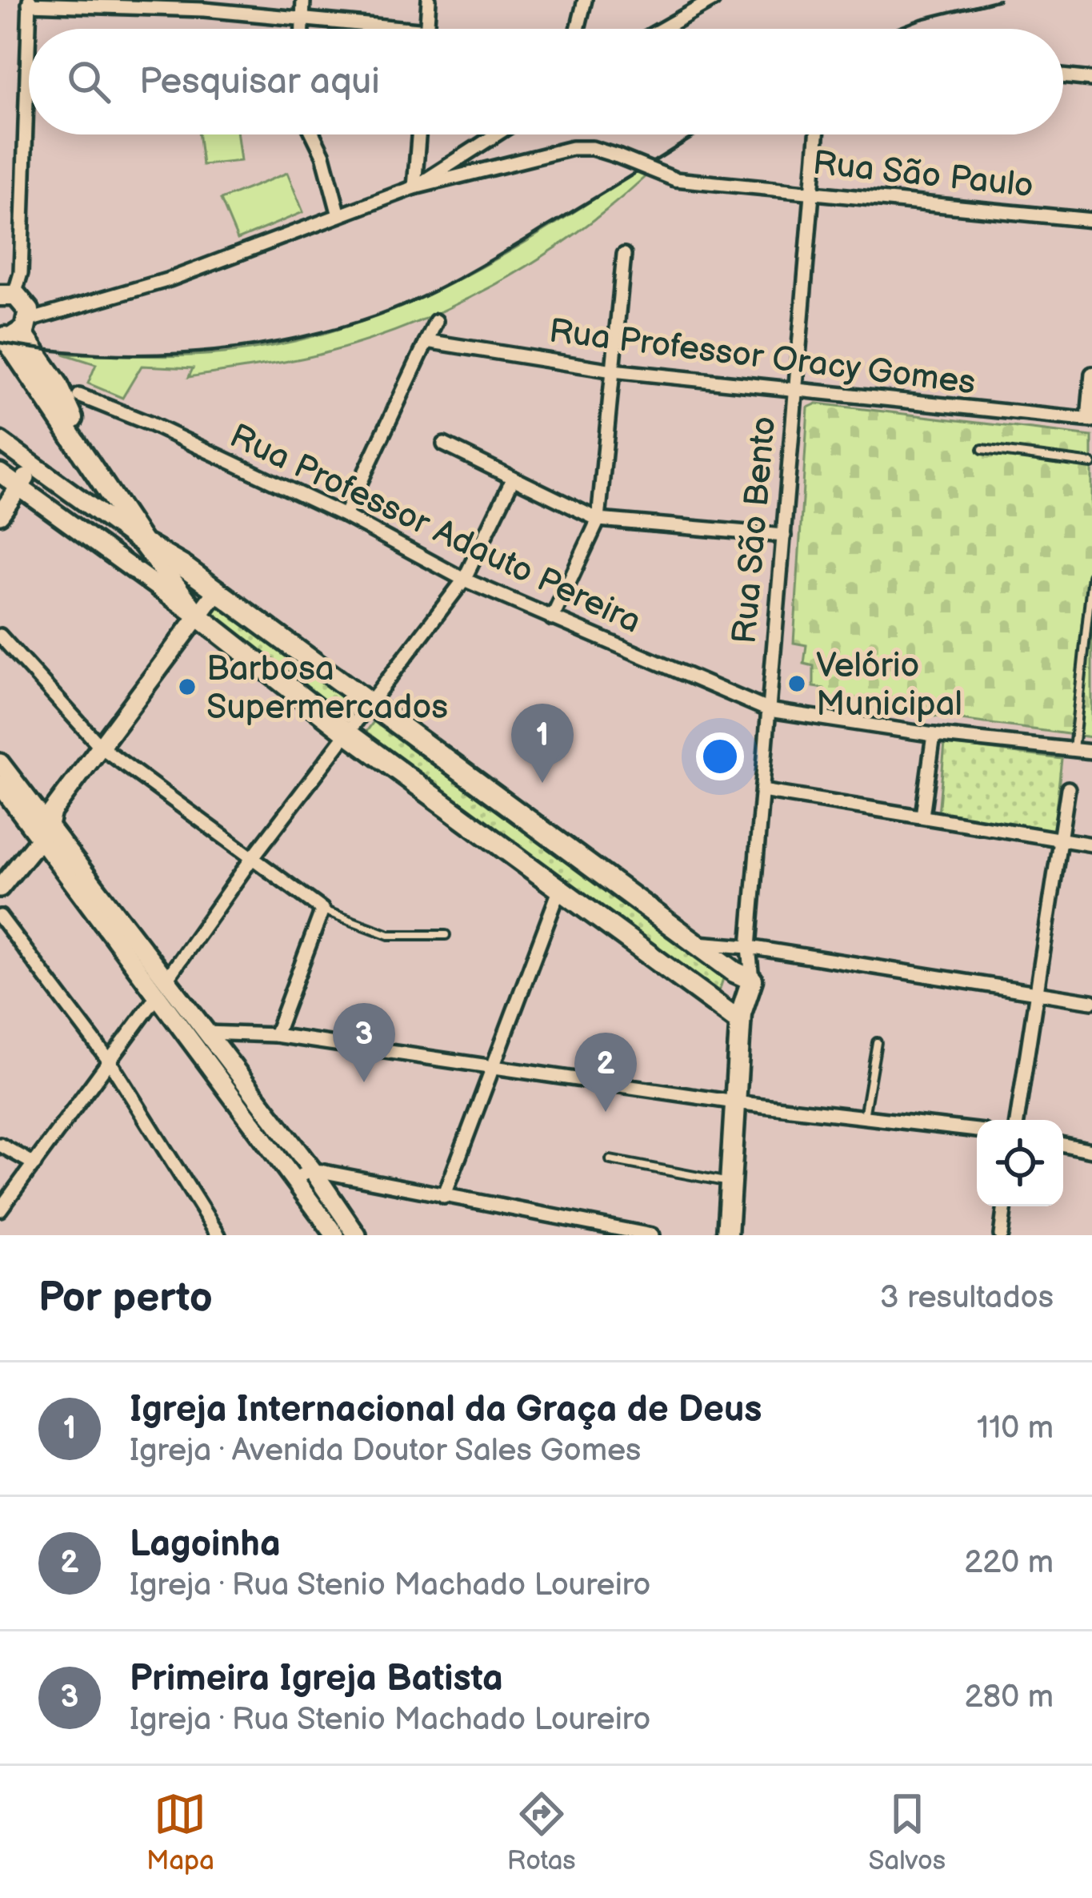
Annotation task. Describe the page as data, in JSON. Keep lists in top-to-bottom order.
{
  "streets": {
    "main road": ["Rua São Bento"],
    "street": ["Rua São Paulo", "Rua Professor Oracy Gomes", "Rua Professor Adauto Pereira"]
  },
  "crossings": [
    ["Rua São Paulo", "Rua São Bento"],
    ["Rua Professor Oracy Gomes", "Rua São Bento"],
    ["Rua Professor Adauto Pereira", "Rua São Bento"]
  ],
  "places": ["Velório Municipal", "Barbosa Supermercados"],
  "page": {
    "search": "Pesquisar aqui",
    "pins": ["1", "3", "2"],
    "heading": ["Por perto", "3 resultados"],
    "list": [
      {
        "mark": "1",
        "name": "Igreja Internacional da Graça de Deus",
        "note": "Igreja · Avenida Doutor Sales Gomes",
        "value": "110 m"
      },
      {
        "mark": "2",
        "name": "Lagoinha",
        "note": "Igreja · Rua Stenio Machado Loureiro",
        "value": "220 m"
      },
      {
        "mark": "3",
        "name": "Primeira Igreja Batista",
        "note": "Igreja · Rua Stenio Machado Loureiro",
        "value": "280 m"
      }
    ],
    "nav": ["Mapa", "Rotas", "Salvos"]
  }
}
